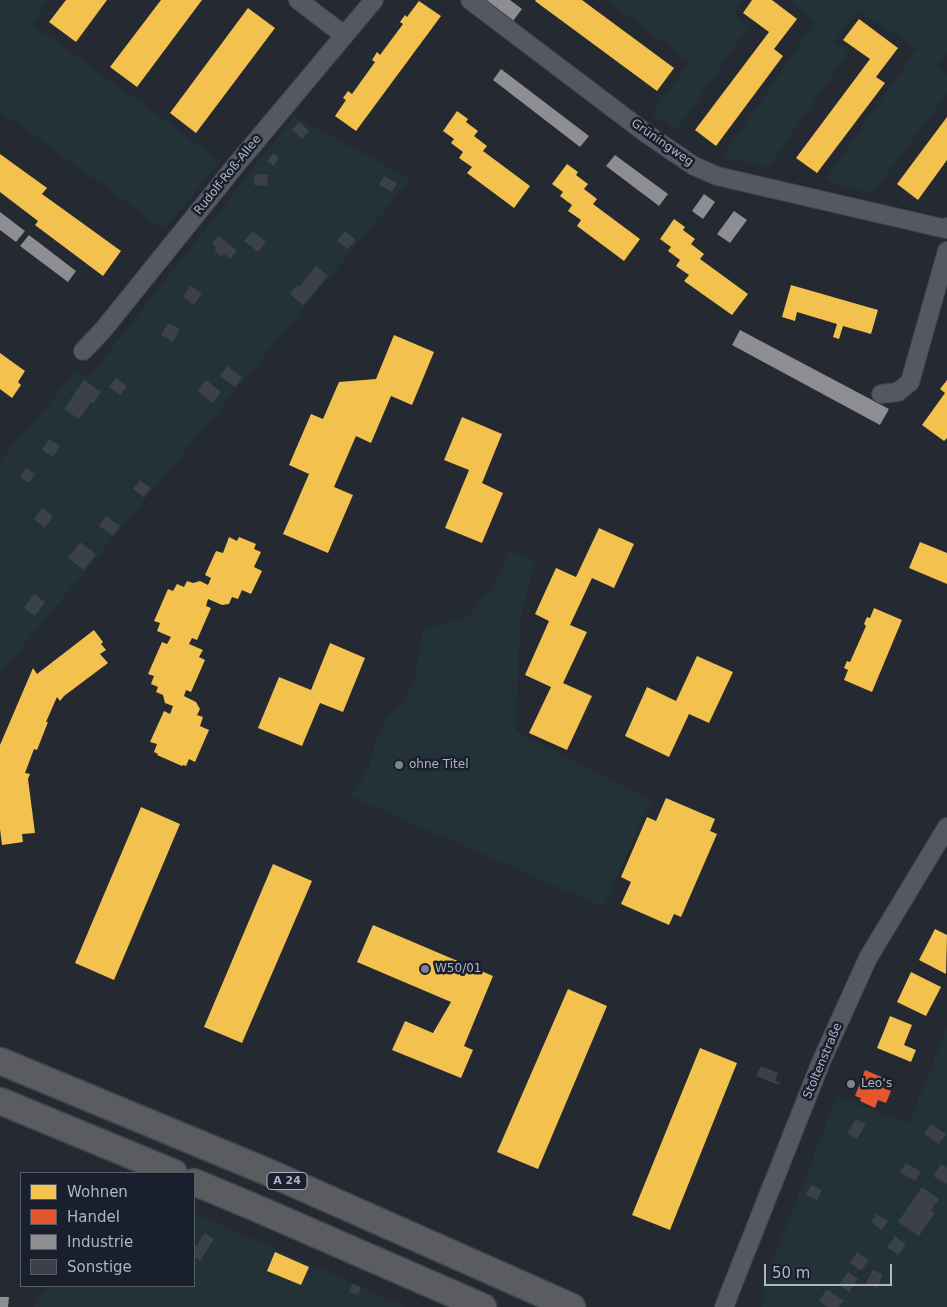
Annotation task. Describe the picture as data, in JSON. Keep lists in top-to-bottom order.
{
  "streets": {
    "highway": ["A 24"],
    "street": ["Grüningweg", "Rudolf-Roß-Allee", "Stoltenstraße"]
  },
  "places": ["ohne Titel", "W50/01", "Leo‘s"],
  "legend": [
    "Wohnen",
    "Handel",
    "Industrie",
    "Sonstige"
  ],
  "scale_bar": "50 m"
}
